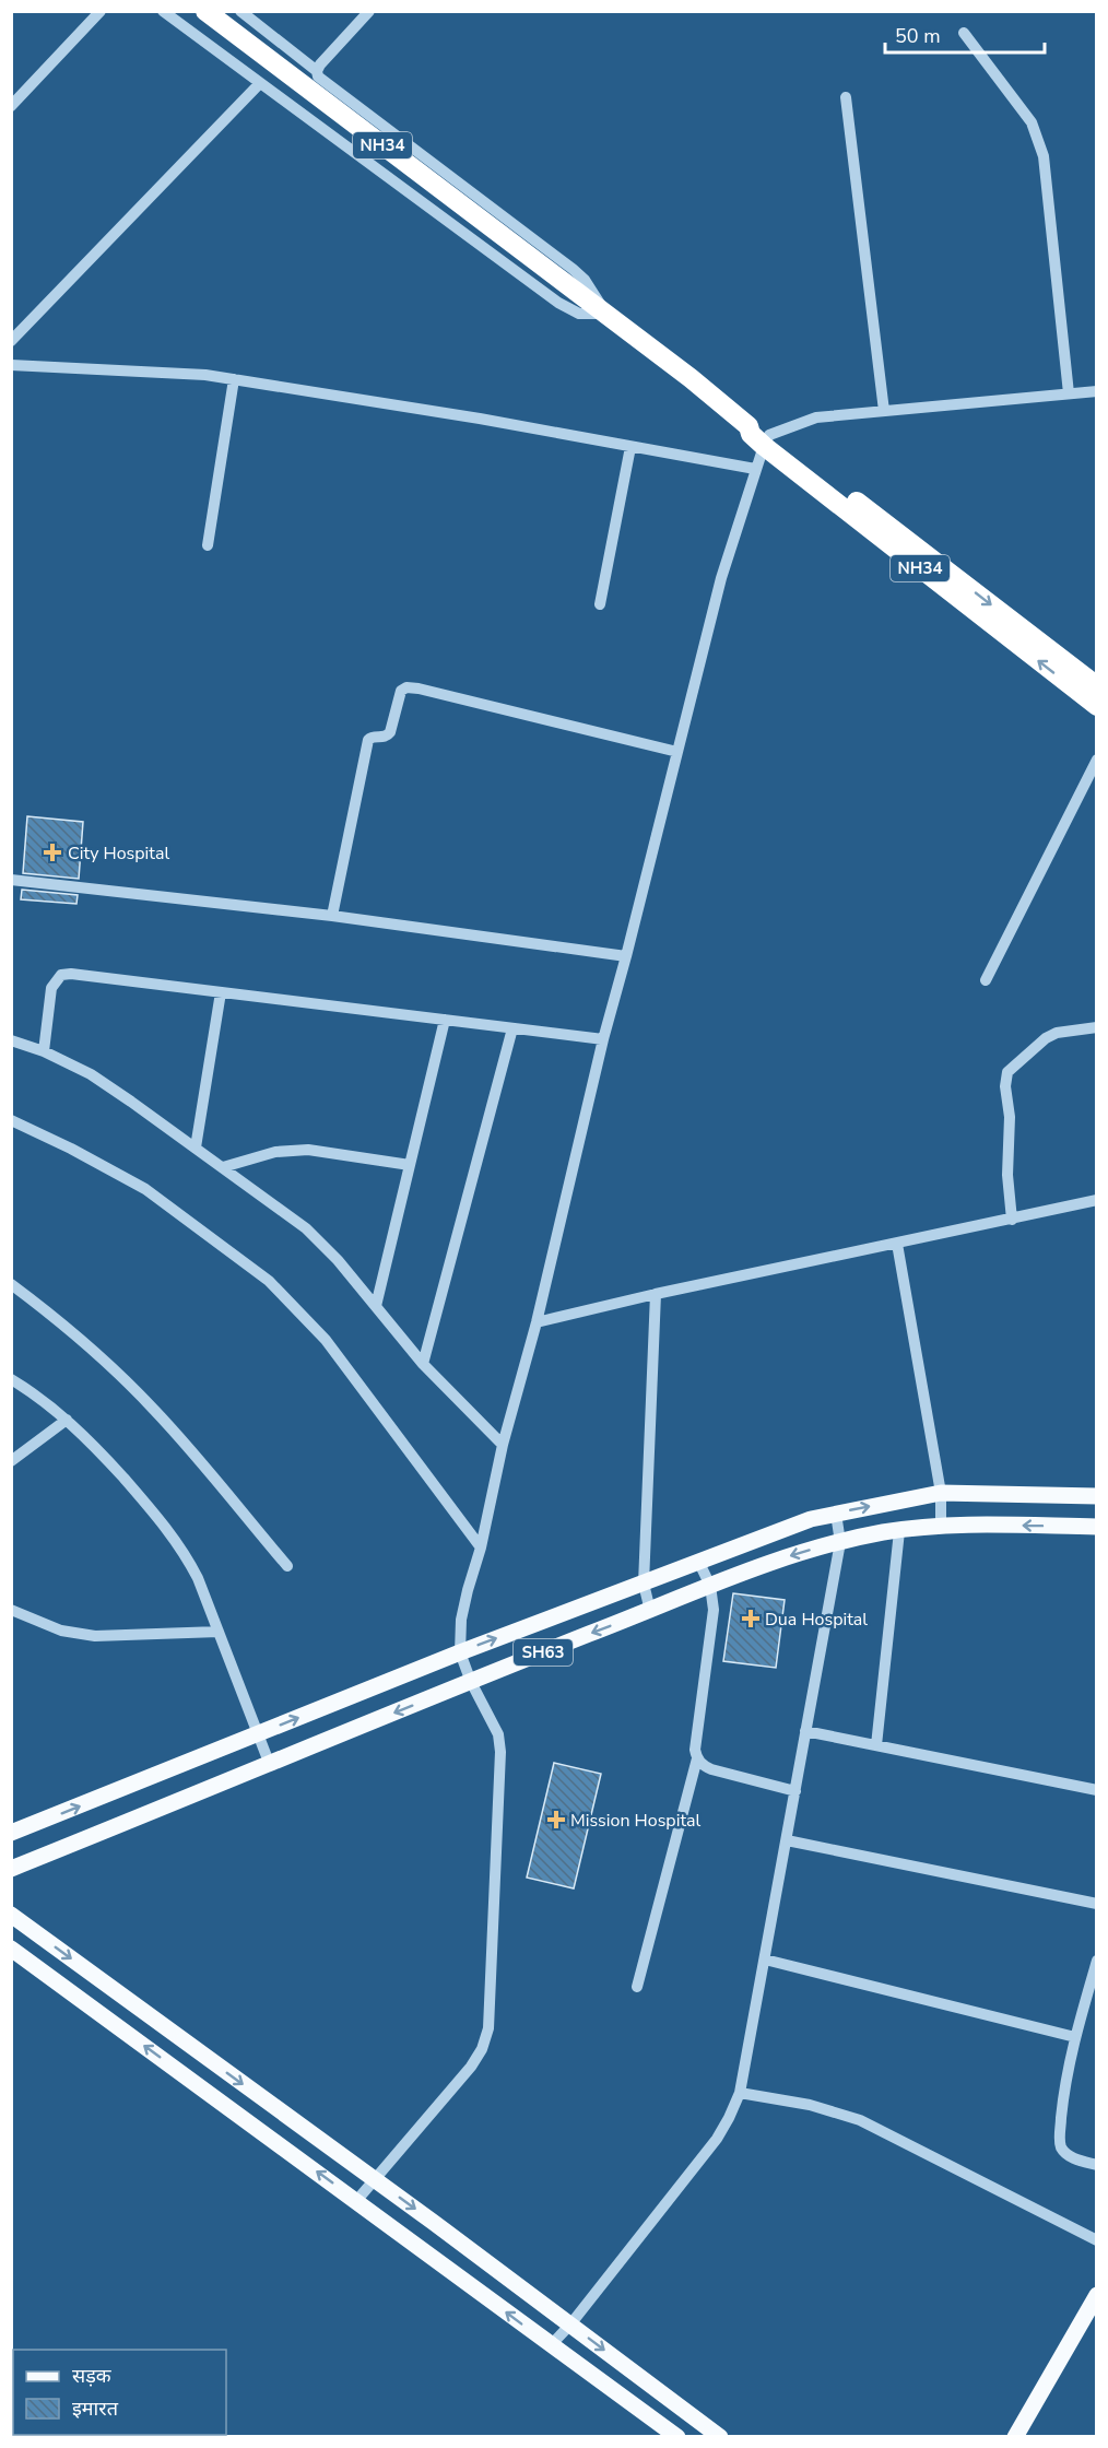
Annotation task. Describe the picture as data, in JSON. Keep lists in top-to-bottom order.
{
  "streets": {
    "highway": ["NH34"],
    "main road": ["SH63"]
  },
  "places": {
    "health": ["City Hospital", "Dua Hospital", "Mission Hospital"]
  },
  "legend": ["सड़क", "इमारत"],
  "scale_bar": "50 m"
}
